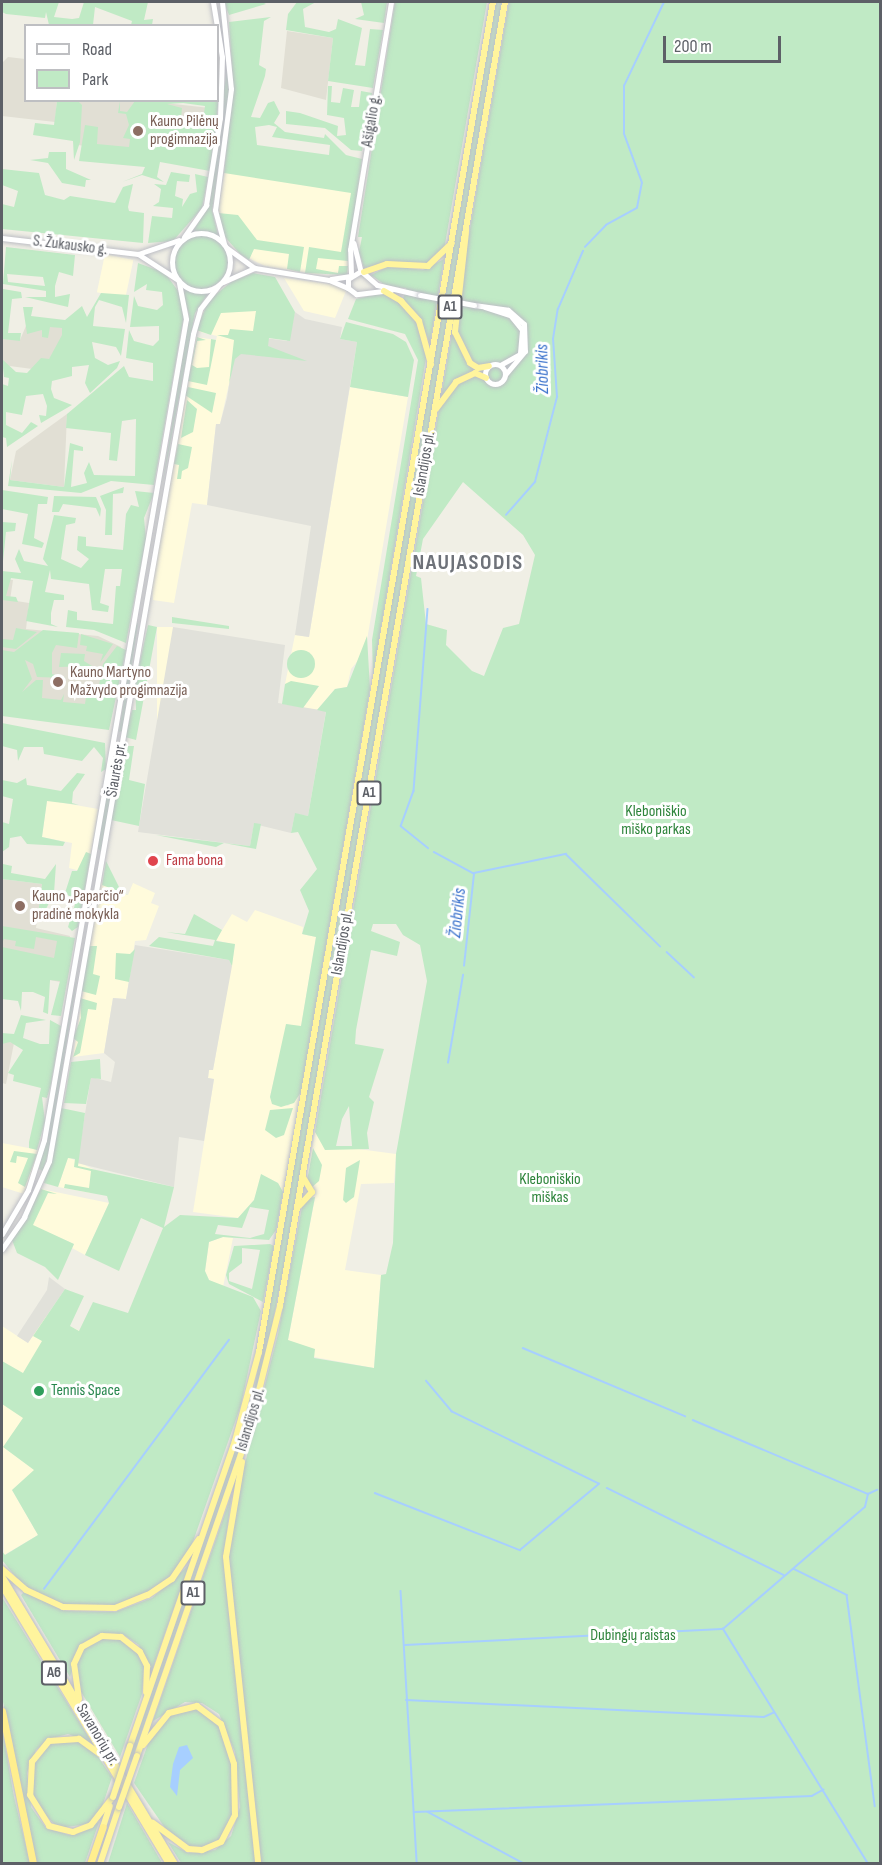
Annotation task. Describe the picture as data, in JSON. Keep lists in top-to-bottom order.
{
  "streets": {
    "highway": [
      "A1",
      "Islandijos pl.",
      "A6",
      "Savanorių pr."
    ],
    "main road": ["S. Žukausko g.", "Šiaurės pr."],
    "street": ["Ašigalio g."]
  },
  "crossings": [
    ["S. Žukausko g.", "Šiaurės pr."]
  ],
  "districts": ["NAUJASODIS"],
  "water": ["Žiobrikis"],
  "parks": ["Kleboniškio miško parkas", "Kleboniškio miškas", "Dubingių raistas"],
  "places": [
    "Kauno Pilėnų progimnazija",
    "Kauno Martyno Mažvydo progimnazija",
    "Fama bona",
    "Kauno „Paparčio“ pradinė mokykla",
    "Tennis Space"
  ],
  "legend": ["Road", "Park"],
  "scale_bar": "200 m"
}
